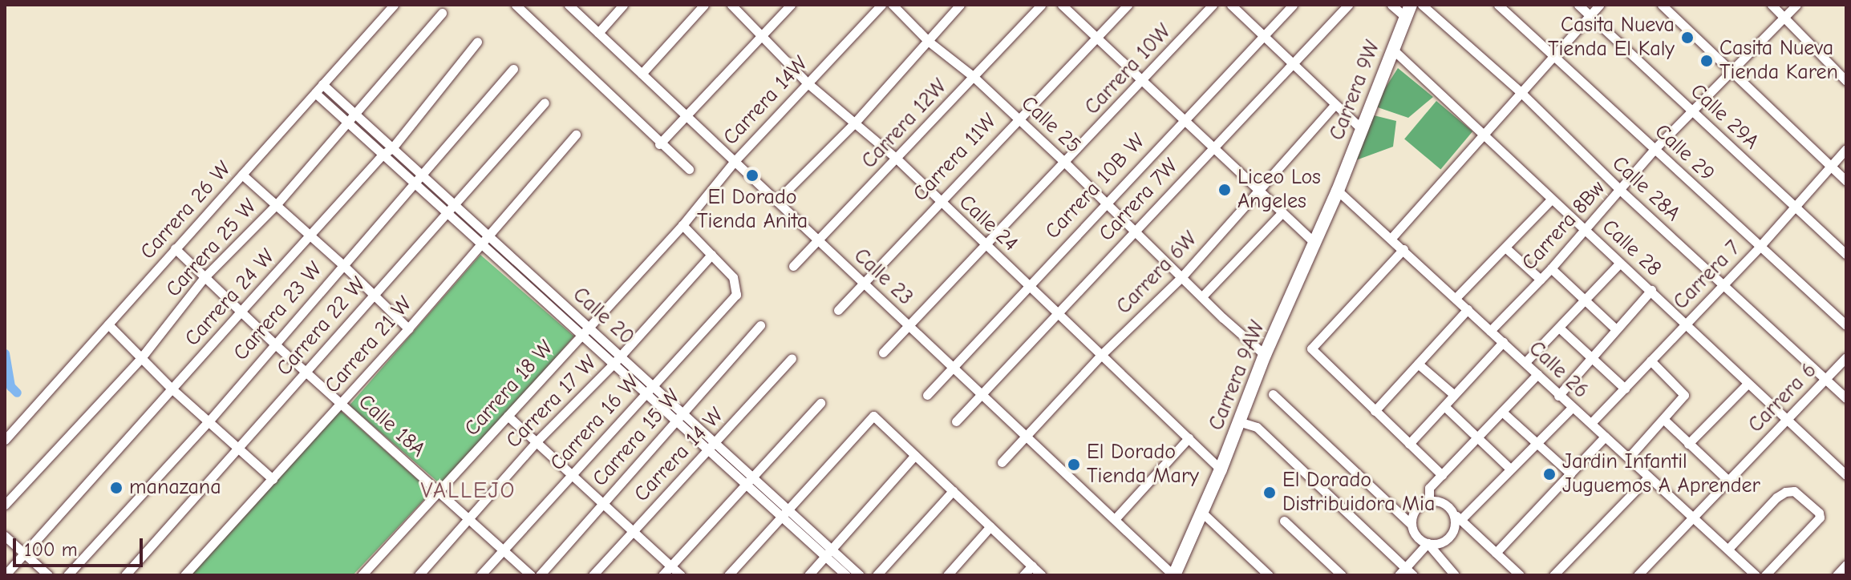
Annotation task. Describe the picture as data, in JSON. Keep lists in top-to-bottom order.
{
  "streets": {
    "main road": ["Carrera 9W", "Carrera 9AW"],
    "street": [
      "Carrera 10W",
      "Carrera 14W",
      "Calle 29A",
      "Carrera 12W",
      "Calle 25",
      "Calle 29",
      "Carrera 11W",
      "Carrera 10B W",
      "Calle 28A",
      "Carrera 7W",
      "Carrera 26 W",
      "Calle 24",
      "Carrera 8Bw",
      "Carrera 25 W",
      "Calle 28",
      "Carrera 6W",
      "Carrera 7",
      "Calle 23",
      "Carrera 24 W",
      "Carrera 23 W",
      "Calle 20",
      "Carrera 22 W",
      "Carrera 21 W",
      "Calle 26",
      "Carrera 18 W",
      "Carrera 6",
      "Carrera 17 W",
      "Carrera 16 W",
      "Calle 18A",
      "Carrera 15 W",
      "Carrera 14 W"
    ]
  },
  "crossings": [
    ["Carrera 10W", "Calle 25"],
    ["Carrera 10W", "Calle 24"],
    ["Carrera 10W", "Calle 23"],
    ["Carrera 9W", "Calle 28"],
    ["Carrera 9W", "Calle 26"],
    ["Carrera 9W", "Carrera 9AW"],
    ["Carrera 14W", "Calle 24"],
    ["Carrera 14W", "Calle 23"],
    ["Carrera 14W", "Carrera 18 W"],
    ["Calle 29A", "Carrera 8Bw"],
    ["Calle 29A", "Carrera 7"],
    ["Carrera 12W", "Calle 25"],
    ["Carrera 12W", "Calle 24"],
    ["Carrera 12W", "Calle 23"],
    ["Calle 25", "Carrera 11W"],
    ["Calle 25", "Carrera 10B W"],
    ["Calle 25", "Carrera 7W"],
    ["Calle 25", "Carrera 6W"],
    ["Calle 25", "Carrera 9AW"],
    ["Calle 29", "Carrera 8Bw"],
    ["Calle 29", "Carrera 7"],
    ["Carrera 11W", "Calle 24"],
    ["Carrera 11W", "Calle 23"],
    ["Carrera 10B W", "Calle 24"],
    ["Carrera 10B W", "Calle 23"],
    ["Calle 28A", "Carrera 8Bw"],
    ["Calle 28A", "Carrera 7"],
    ["Calle 28A", "Carrera 6"],
    ["Carrera 7W", "Calle 24"],
    ["Carrera 7W", "Calle 23"],
    ["Carrera 26 W", "Calle 20"],
    ["Carrera 26 W", "Calle 18A"],
    ["Calle 24", "Carrera 6W"],
    ["Calle 24", "Carrera 9AW"],
    ["Carrera 8Bw", "Calle 28"],
    ["Carrera 8Bw", "Calle 26"],
    ["Carrera 25 W", "Calle 20"],
    ["Carrera 25 W", "Calle 18A"],
    ["Calle 28", "Carrera 7"],
    ["Calle 28", "Carrera 6"],
    ["Carrera 6W", "Calle 23"],
    ["Carrera 7", "Calle 26"],
    ["Calle 23", "Carrera 9AW"],
    ["Carrera 24 W", "Calle 20"],
    ["Carrera 24 W", "Calle 18A"],
    ["Carrera 23 W", "Calle 20"],
    ["Carrera 23 W", "Calle 18A"],
    ["Calle 20", "Carrera 22 W"],
    ["Calle 20", "Carrera 21 W"],
    ["Calle 20", "Carrera 18 W"],
    ["Calle 20", "Carrera 17 W"],
    ["Calle 20", "Carrera 16 W"],
    ["Calle 20", "Carrera 15 W"],
    ["Calle 20", "Carrera 14 W"],
    ["Carrera 22 W", "Calle 18A"],
    ["Carrera 21 W", "Calle 18A"],
    ["Calle 26", "Carrera 9AW"],
    ["Calle 26", "Carrera 6"],
    ["Carrera 18 W", "Calle 18A"],
    ["Carrera 17 W", "Carrera 16 W"],
    ["Carrera 17 W", "Calle 18A"],
    ["Carrera 16 W", "Calle 18A"]
  ],
  "districts": ["VALLEJO"],
  "places": [
    "Casita Nueva Tienda El Kaly",
    "Casita Nueva Tienda Karen",
    "El Dorado Tienda Anita",
    "Liceo Los Angeles",
    "El Dorado Tienda Mary",
    "Jardin Infantil Juguemos A Aprender",
    "manazana",
    "El Dorado Distribuidora Mia"
  ],
  "scale_bar": "100 m"
}
